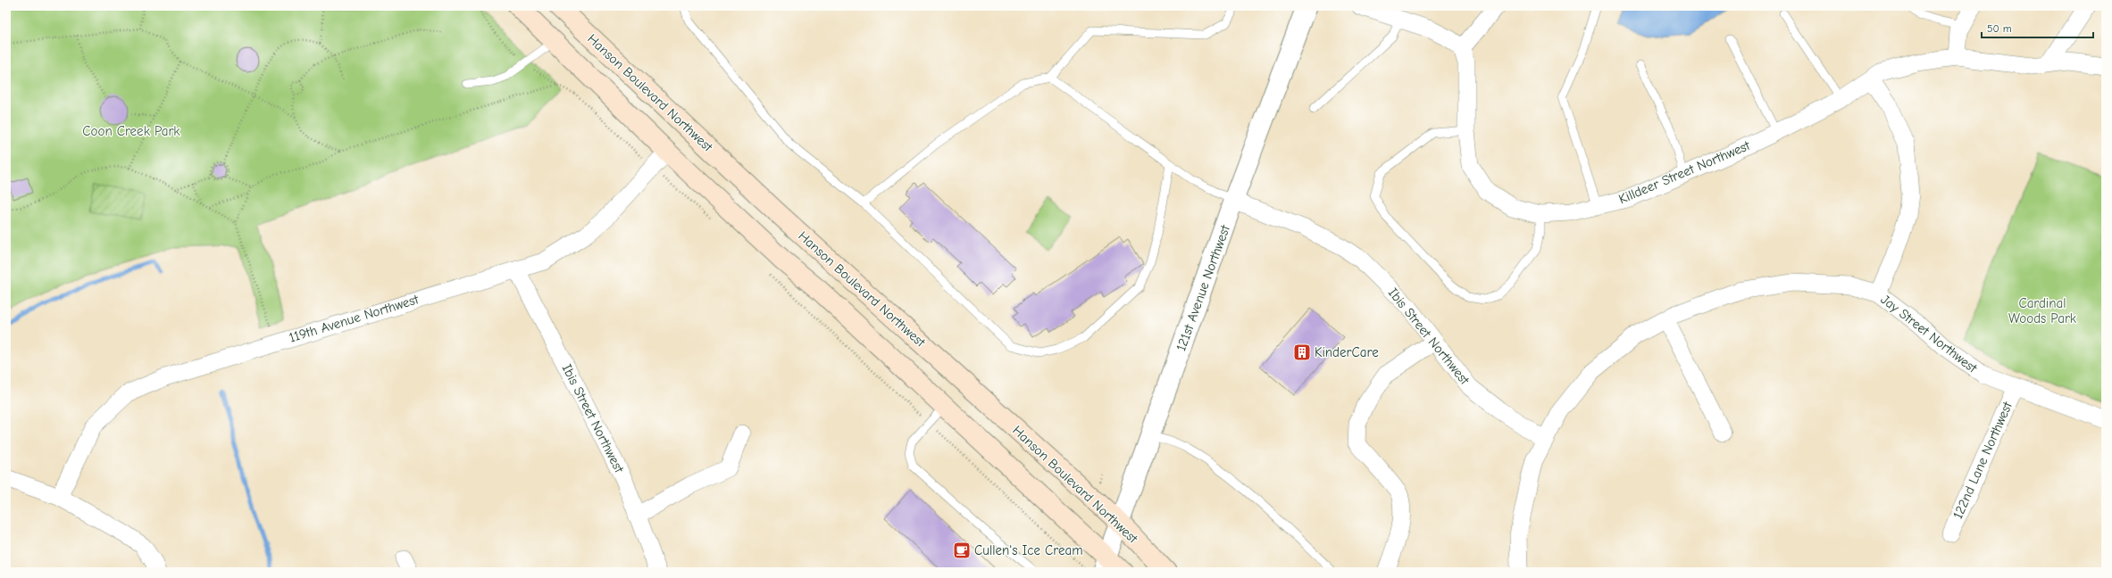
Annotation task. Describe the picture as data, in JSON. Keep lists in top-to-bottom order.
{
  "streets": {
    "main road": ["Hanson Boulevard Northwest"],
    "street": [
      "Killdeer Street Northwest",
      "121st Avenue Northwest",
      "119th Avenue Northwest",
      "Jay Street Northwest",
      "Ibis Street Northwest",
      "122nd Lane Northwest"
    ]
  },
  "crossings": [
    ["Hanson Boulevard Northwest", "121st Avenue Northwest"],
    ["121st Avenue Northwest", "Ibis Street Northwest"],
    ["119th Avenue Northwest", "Ibis Street Northwest"],
    ["Jay Street Northwest", "Ibis Street Northwest"],
    ["Jay Street Northwest", "122nd Lane Northwest"]
  ],
  "parks": ["Coon Creek Park", "Cardinal Woods Park"],
  "places": {
    "building": ["KinderCare"],
    "cafe": ["Cullen's Ice Cream"]
  },
  "scale_bar": "50 m"
}
